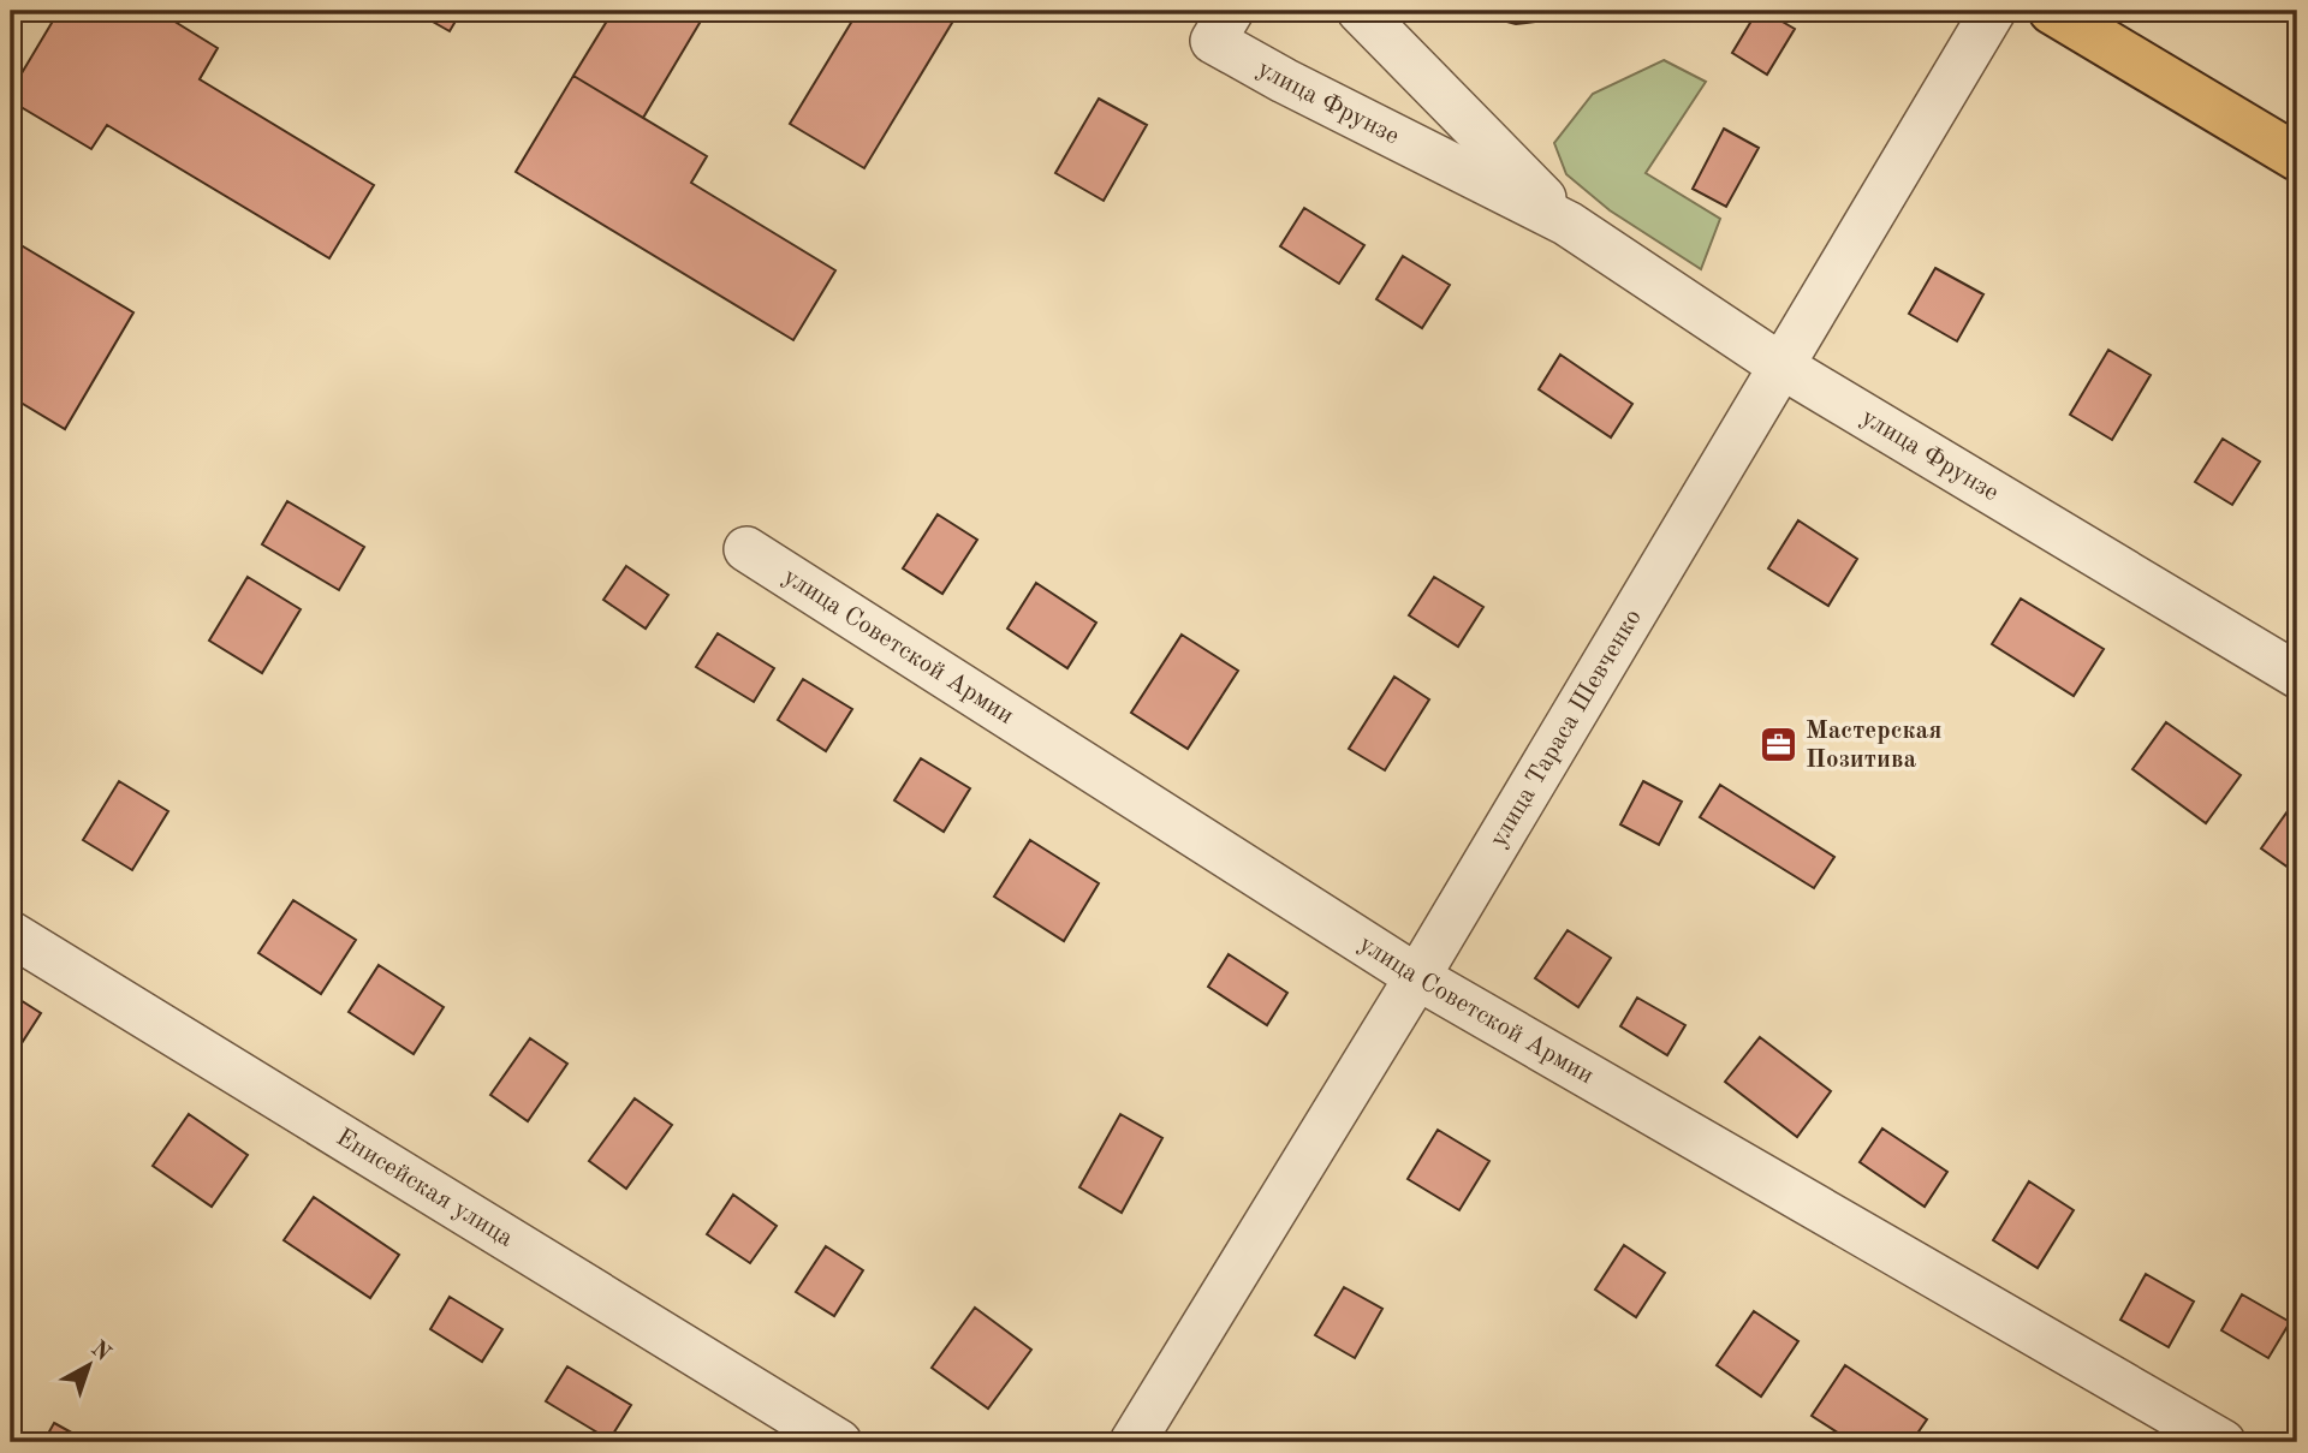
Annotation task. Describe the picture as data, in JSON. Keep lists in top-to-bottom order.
{
  "streets": {
    "street": [
      "улица Фрунзе",
      "улица Советской Армии",
      "улица Тараса Шевченко",
      "Енисейская улица"
    ]
  },
  "crossings": [
    ["улица Фрунзе", "улица Тараса Шевченко"],
    ["улица Советской Армии", "улица Тараса Шевченко"]
  ],
  "places": {
    "office": ["Мастерская Позитива"]
  },
  "north": "top right"
}
